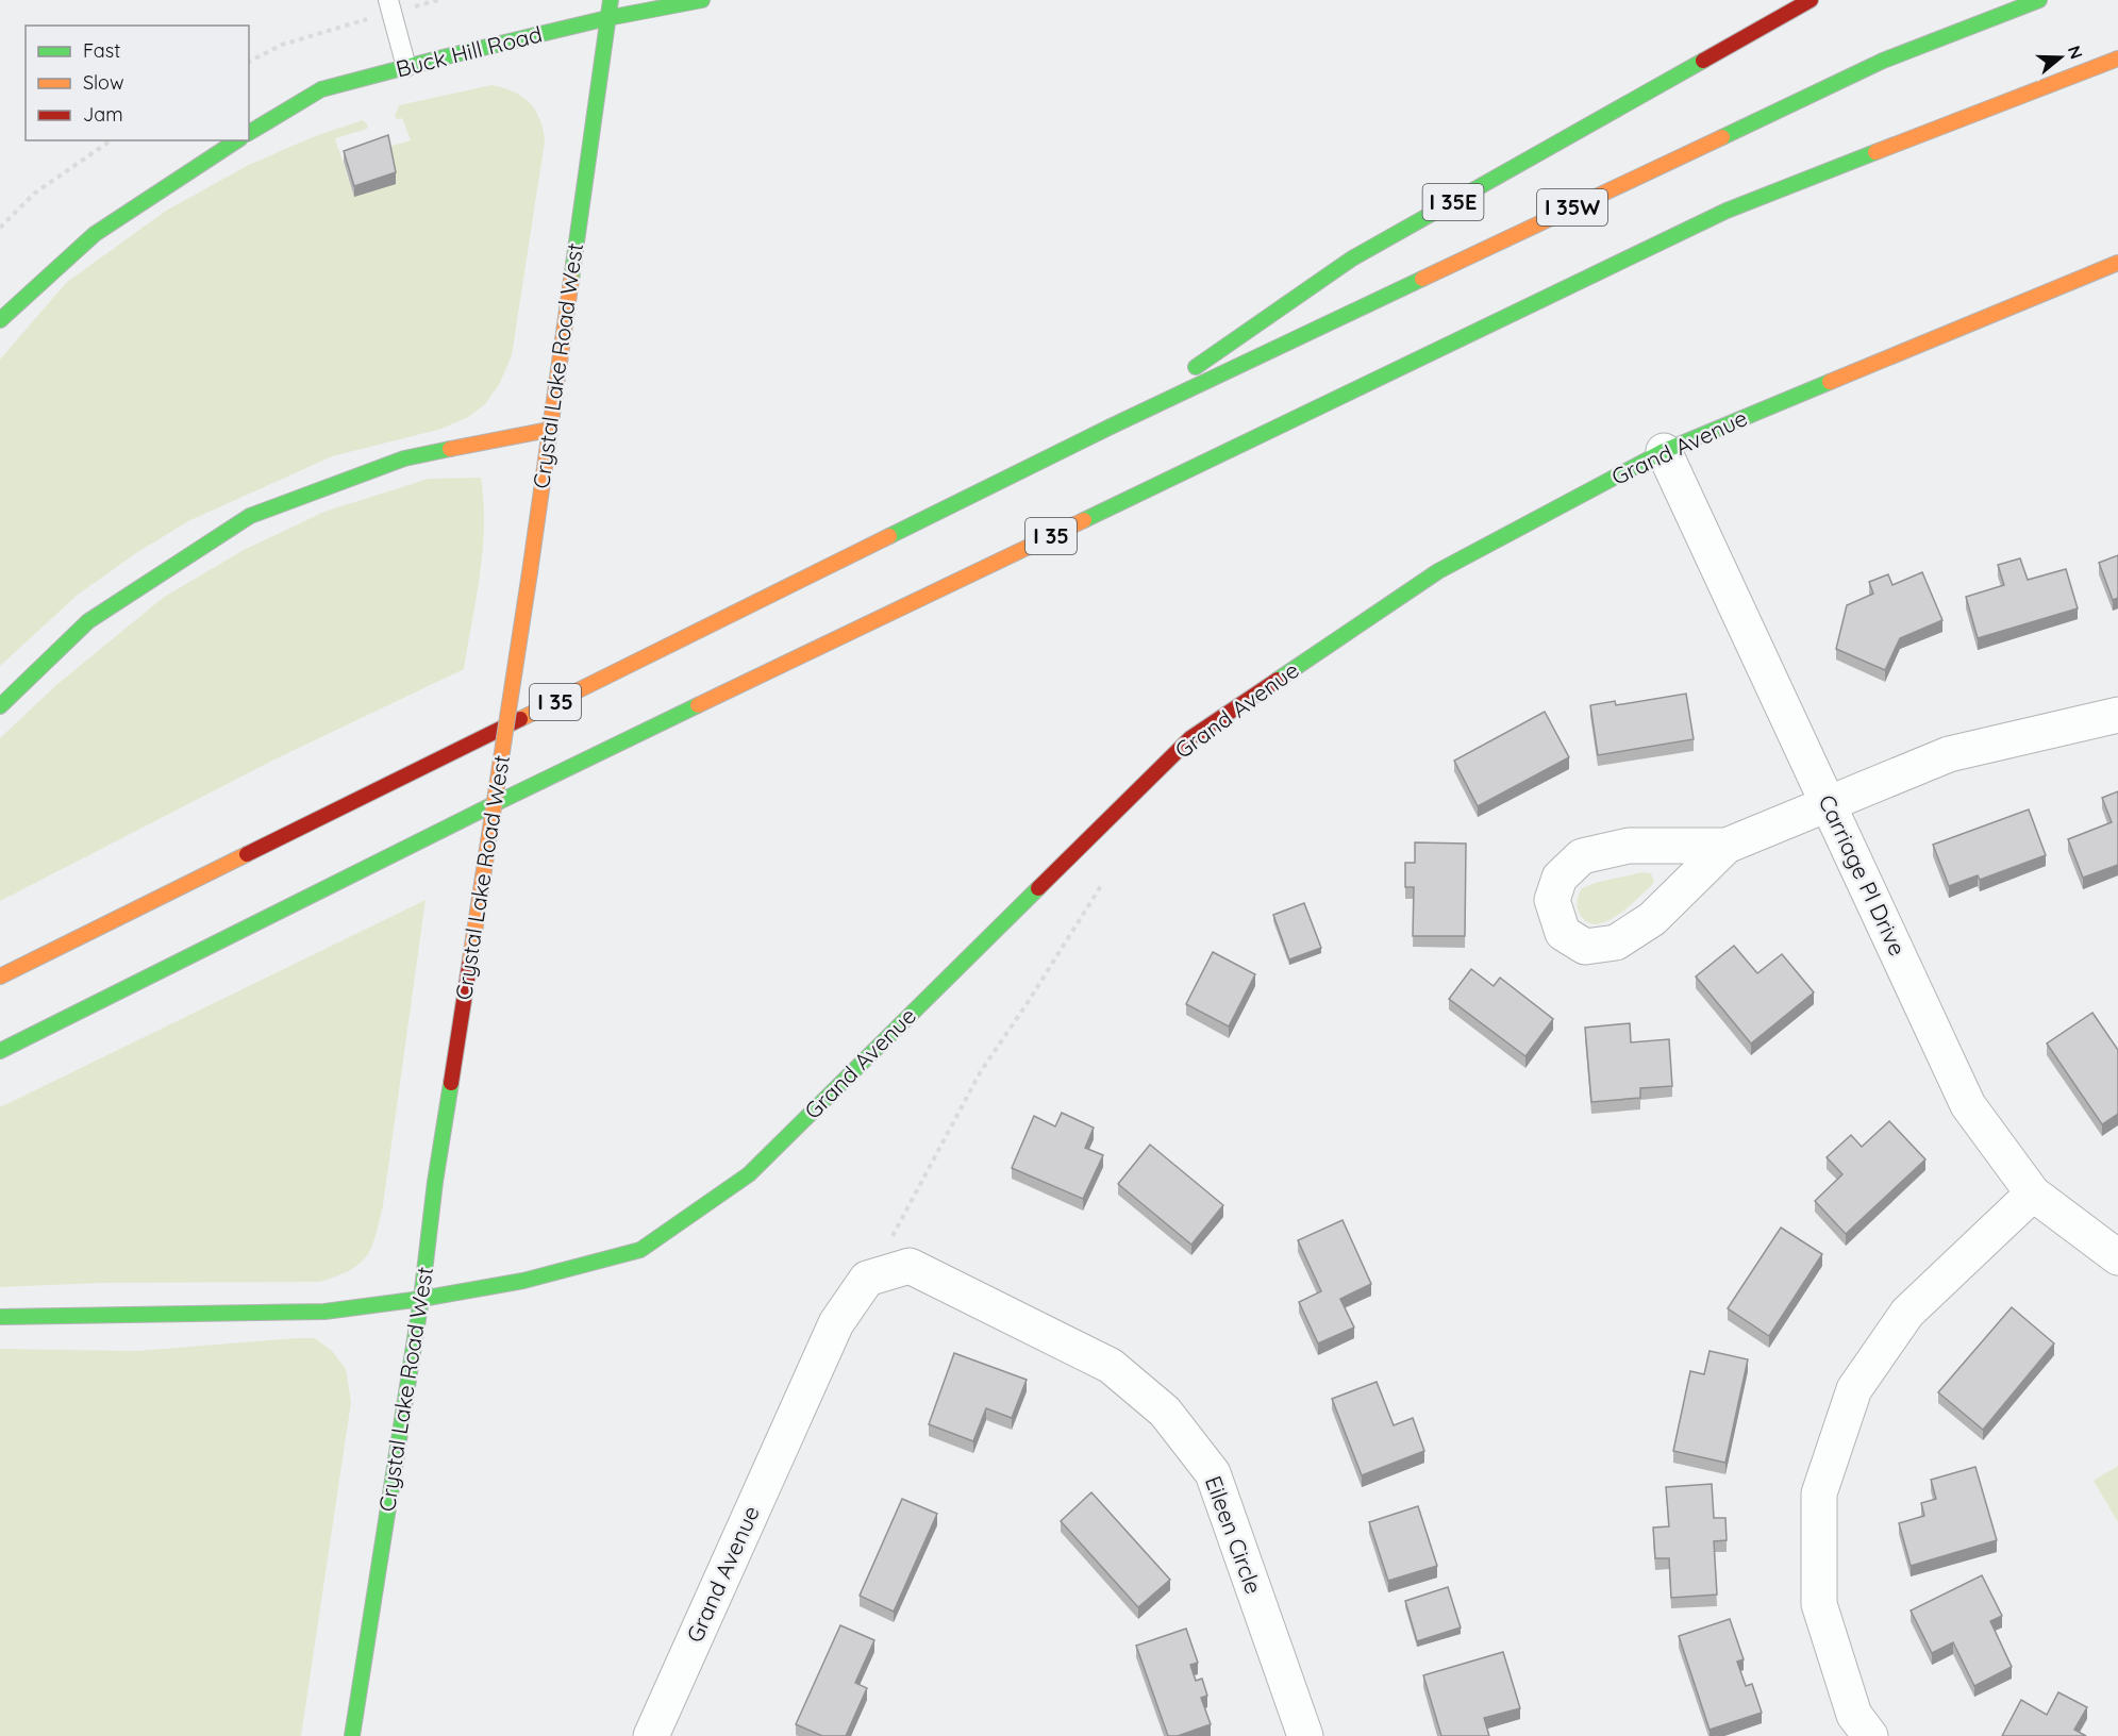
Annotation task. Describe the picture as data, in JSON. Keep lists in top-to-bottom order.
{
  "streets": {
    "main road": [
      "Buck Hill Road",
      "I 35E",
      "I 35W",
      "Crystal Lake Road West",
      "Grand Avenue",
      "I 35"
    ],
    "street": ["Carriage Pl Drive", "Eileen Circle"]
  },
  "crossings": [
    ["Buck Hill Road", "Crystal Lake Road West"],
    ["I 35E", "I 35W"],
    ["I 35E", "I 35"],
    ["I 35W", "I 35"],
    ["Crystal Lake Road West", "Grand Avenue"],
    ["Grand Avenue", "Carriage Pl Drive"],
    ["Grand Avenue", "Eileen Circle"]
  ],
  "legend": ["Fast", "Slow", "Jam"],
  "north": "right"
}
